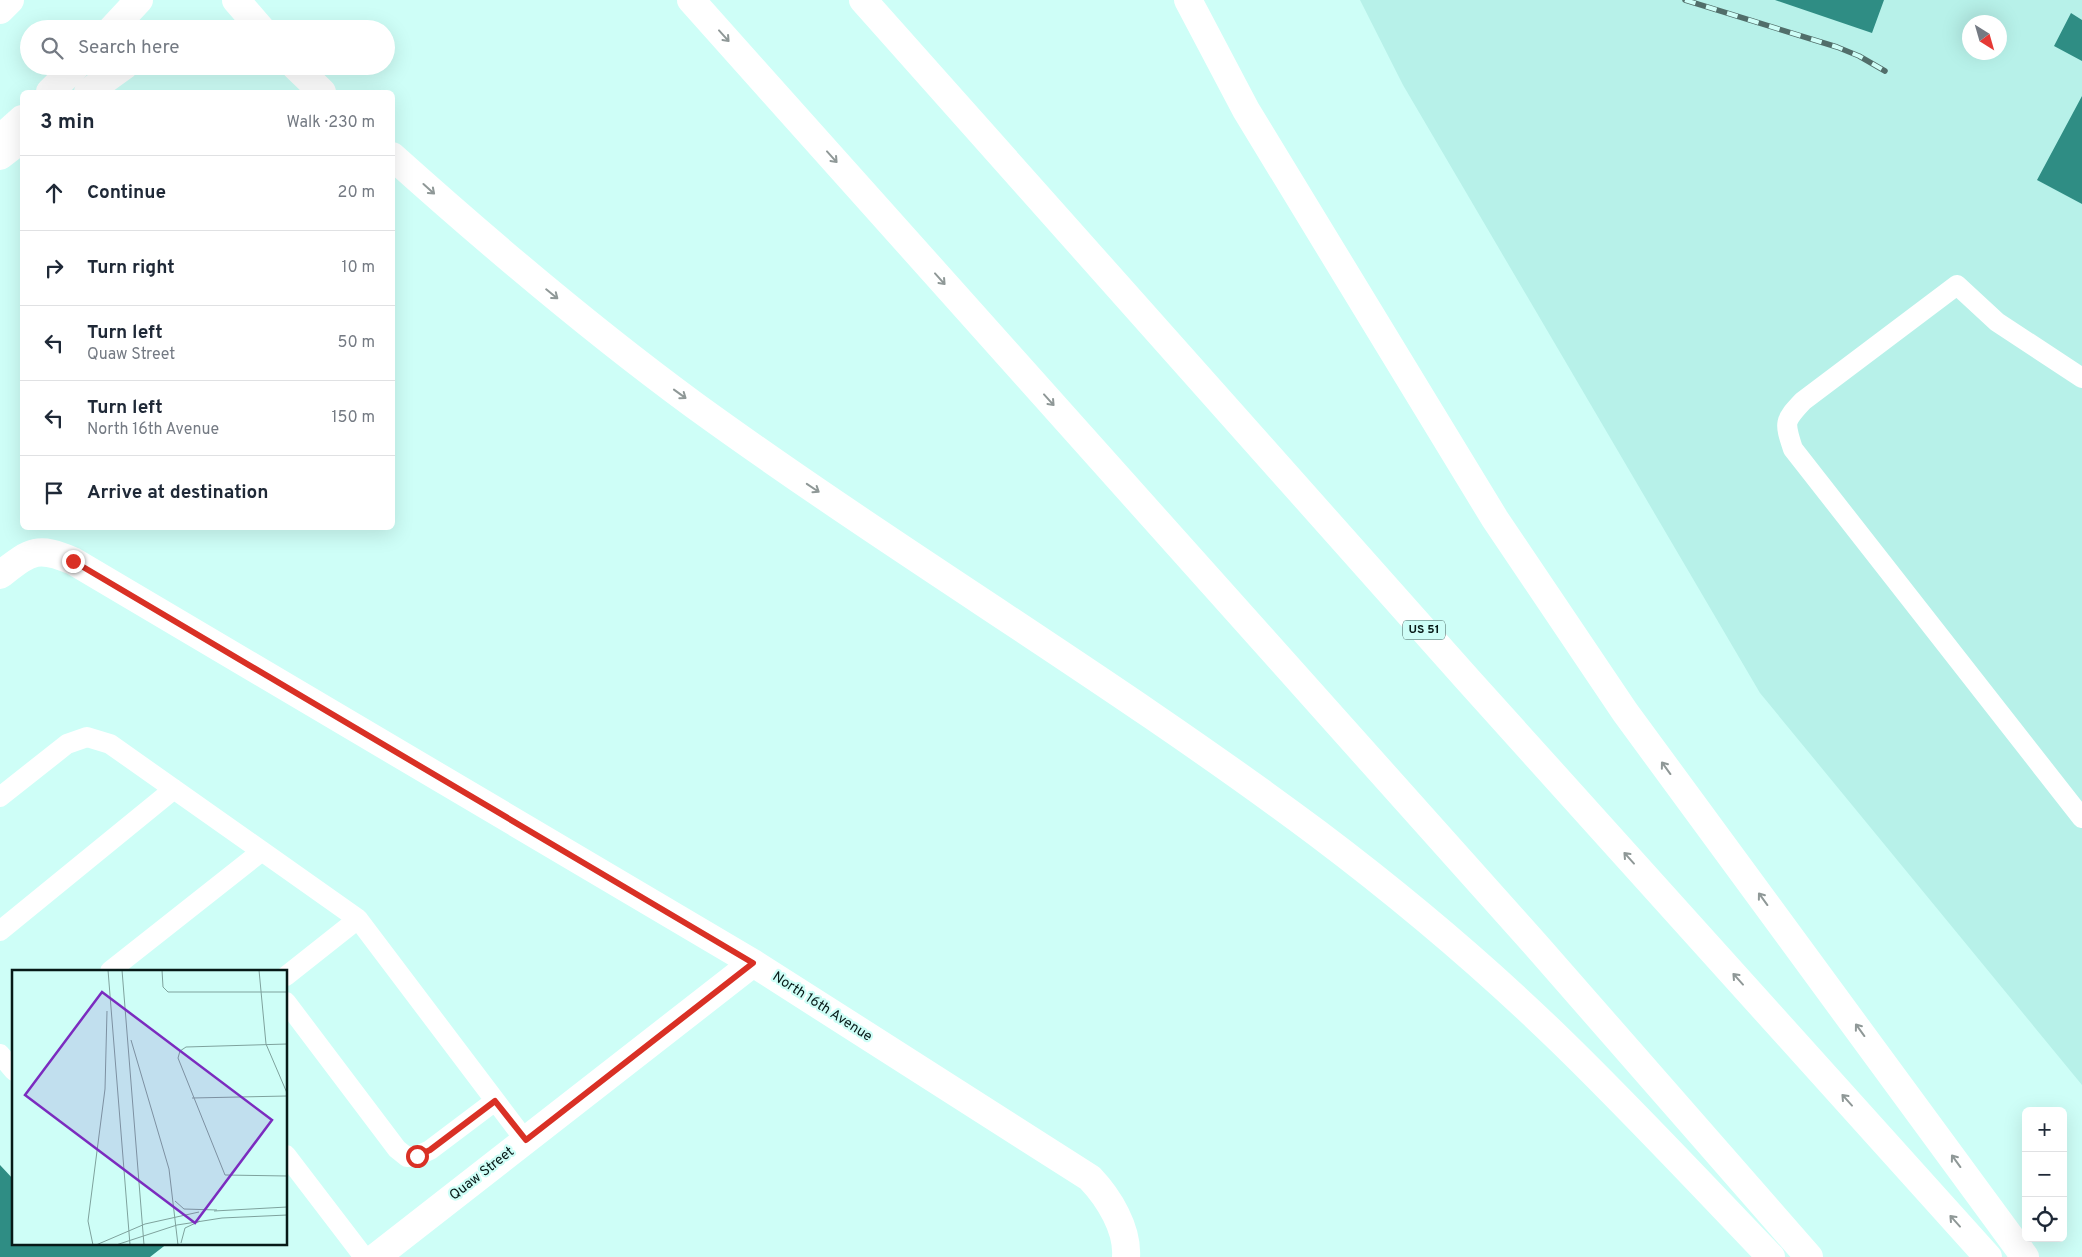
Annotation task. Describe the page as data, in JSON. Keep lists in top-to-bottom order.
{
  "streets": {
    "main road": ["US 51", "North 16th Avenue", "Quaw Street"]
  },
  "crossings": [
    ["North 16th Avenue", "Quaw Street"]
  ],
  "north": "bottom right",
  "page": {
    "search": "Search here",
    "heading": ["3 min", "Walk · 230 m"],
    "list": [
      ["Continue", "20 m"],
      ["Turn right", "10 m"],
      ["Turn left", "Quaw Street", "50 m"],
      ["Turn left", "North 16th Avenue", "150 m"],
      "Arrive at destination"
    ],
    "map_buttons": ["+", "−"]
  }
}
